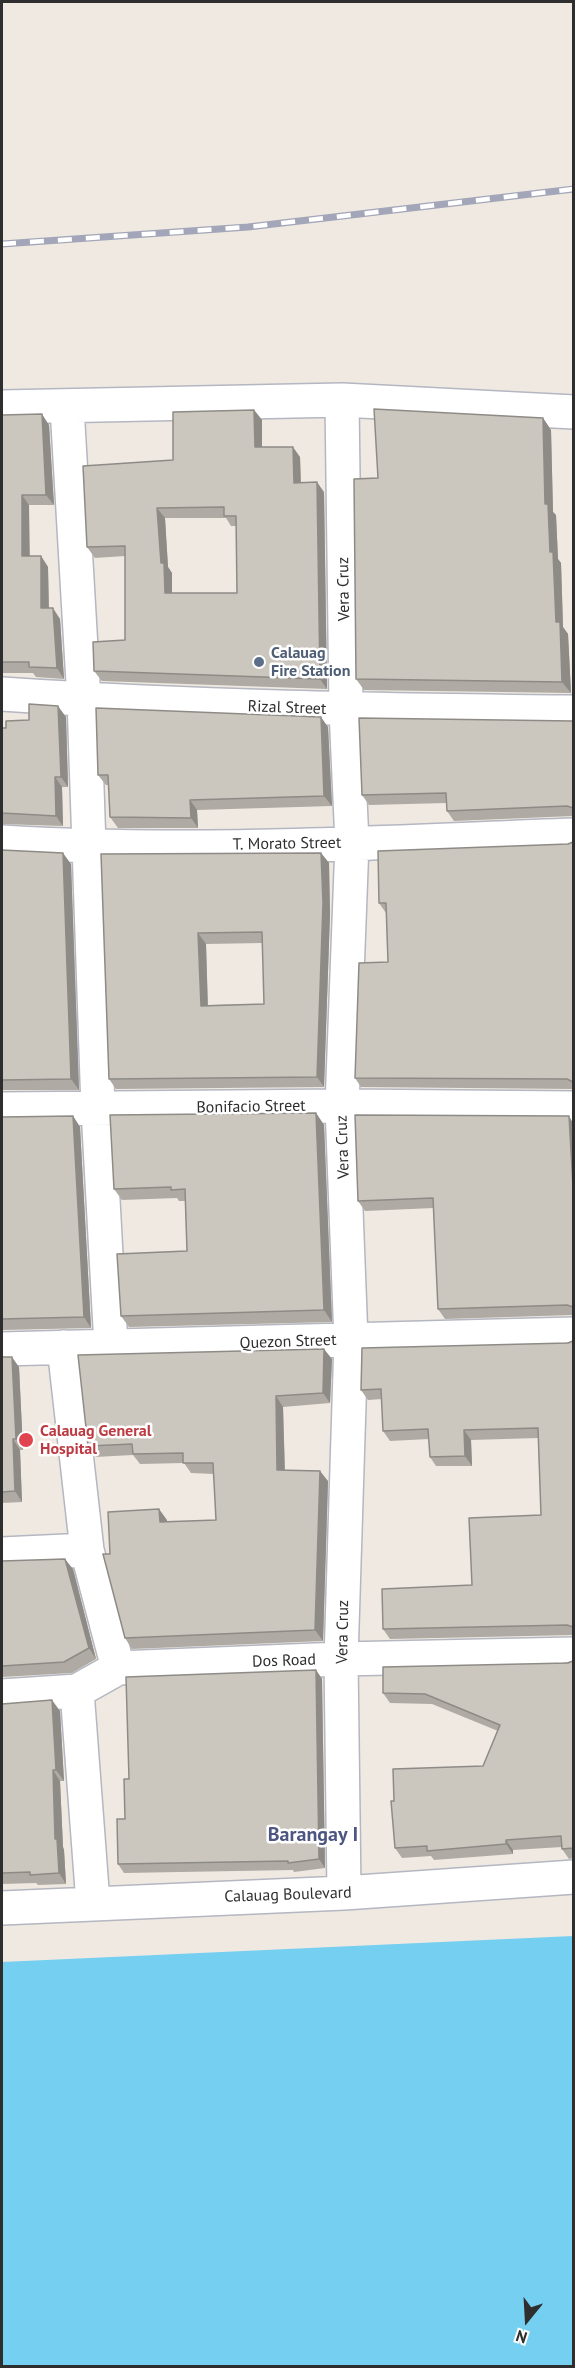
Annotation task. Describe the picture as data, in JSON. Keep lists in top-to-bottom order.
{
  "streets": {
    "street": [
      "Vera Cruz",
      "Rizal Street",
      "T. Morato Street",
      "Bonifacio Street",
      "Quezon Street",
      "Dos Road",
      "Calauag Boulevard"
    ]
  },
  "crossings": [
    ["Vera Cruz", "Rizal Street"],
    ["Vera Cruz", "T. Morato Street"],
    ["Vera Cruz", "Bonifacio Street"],
    ["Vera Cruz", "Quezon Street"],
    ["Vera Cruz", "Dos Road"],
    ["Vera Cruz", "Calauag Boulevard"]
  ],
  "districts": ["Barangay I"],
  "places": ["Calauag Fire Station", "Calauag General Hospital"],
  "north": "bottom"
}
